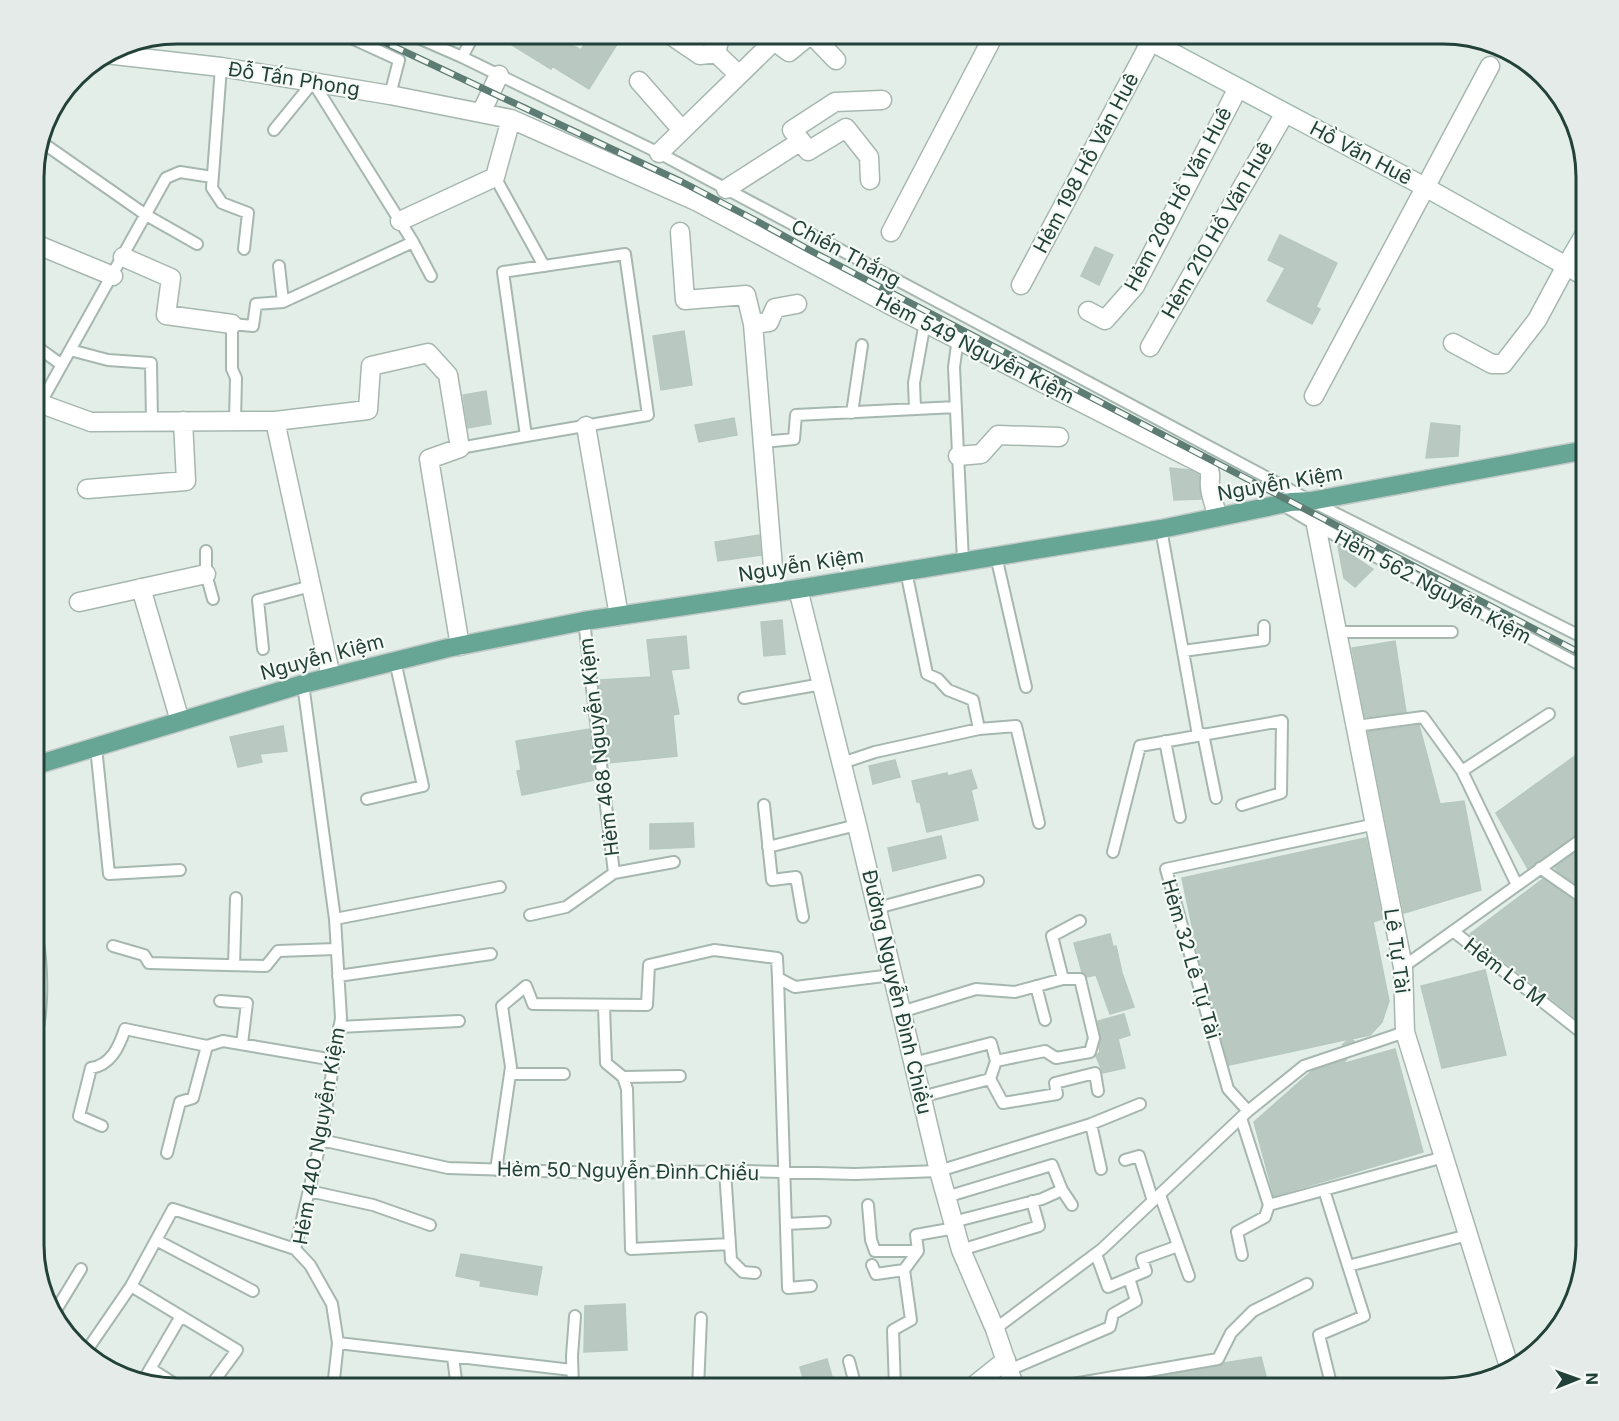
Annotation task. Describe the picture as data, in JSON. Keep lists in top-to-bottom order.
{
  "streets": {
    "main road": ["Nguyễn Kiệm"],
    "street": [
      "Đỗ Tấn Phong",
      "Hồ Văn Huê",
      "Hẻm 198 Hồ Văn Huê",
      "Hẻm 208 Hồ Văn Huê",
      "Hẻm 210 Hồ Văn Huê",
      "Hẻm 549 Nguyễn Kiệm",
      "Lê Tự Tài",
      "Đường Nguyễn Đình Chiểu"
    ],
    "lane": [
      "Chiến Thắng",
      "Hẻm 562 Nguyễn Kiệm",
      "Hẻm 468 Nguyễn Kiệm",
      "Hẻm 32 Lê Tự Tài",
      "Hẻm Lô M",
      "Hẻm 440 Nguyễn Kiệm",
      "Hẻm 50 Nguyễn Đình Chiểu"
    ]
  },
  "crossings": [
    ["Đỗ Tấn Phong", "Hẻm 549 Nguyễn Kiệm"],
    ["Hồ Văn Huê", "Hẻm 208 Hồ Văn Huê"],
    ["Hồ Văn Huê", "Hẻm 210 Hồ Văn Huê"],
    ["Chiến Thắng", "Nguyễn Kiệm"],
    ["Chiến Thắng", "Hẻm 562 Nguyễn Kiệm"],
    ["Hẻm 549 Nguyễn Kiệm", "Nguyễn Kiệm"],
    ["Nguyễn Kiệm", "Hẻm 562 Nguyễn Kiệm"],
    ["Nguyễn Kiệm", "Hẻm 468 Nguyễn Kiệm"],
    ["Nguyễn Kiệm", "Đường Nguyễn Đình Chiểu"],
    ["Nguyễn Kiệm", "Hẻm 440 Nguyễn Kiệm"],
    ["Hẻm 562 Nguyễn Kiệm", "Lê Tự Tài"],
    ["Lê Tự Tài", "Hẻm 32 Lê Tự Tài"],
    ["Đường Nguyễn Đình Chiểu", "Hẻm 50 Nguyễn Đình Chiểu"],
    ["Hẻm 440 Nguyễn Kiệm", "Hẻm 50 Nguyễn Đình Chiểu"]
  ],
  "north": "right"
}
